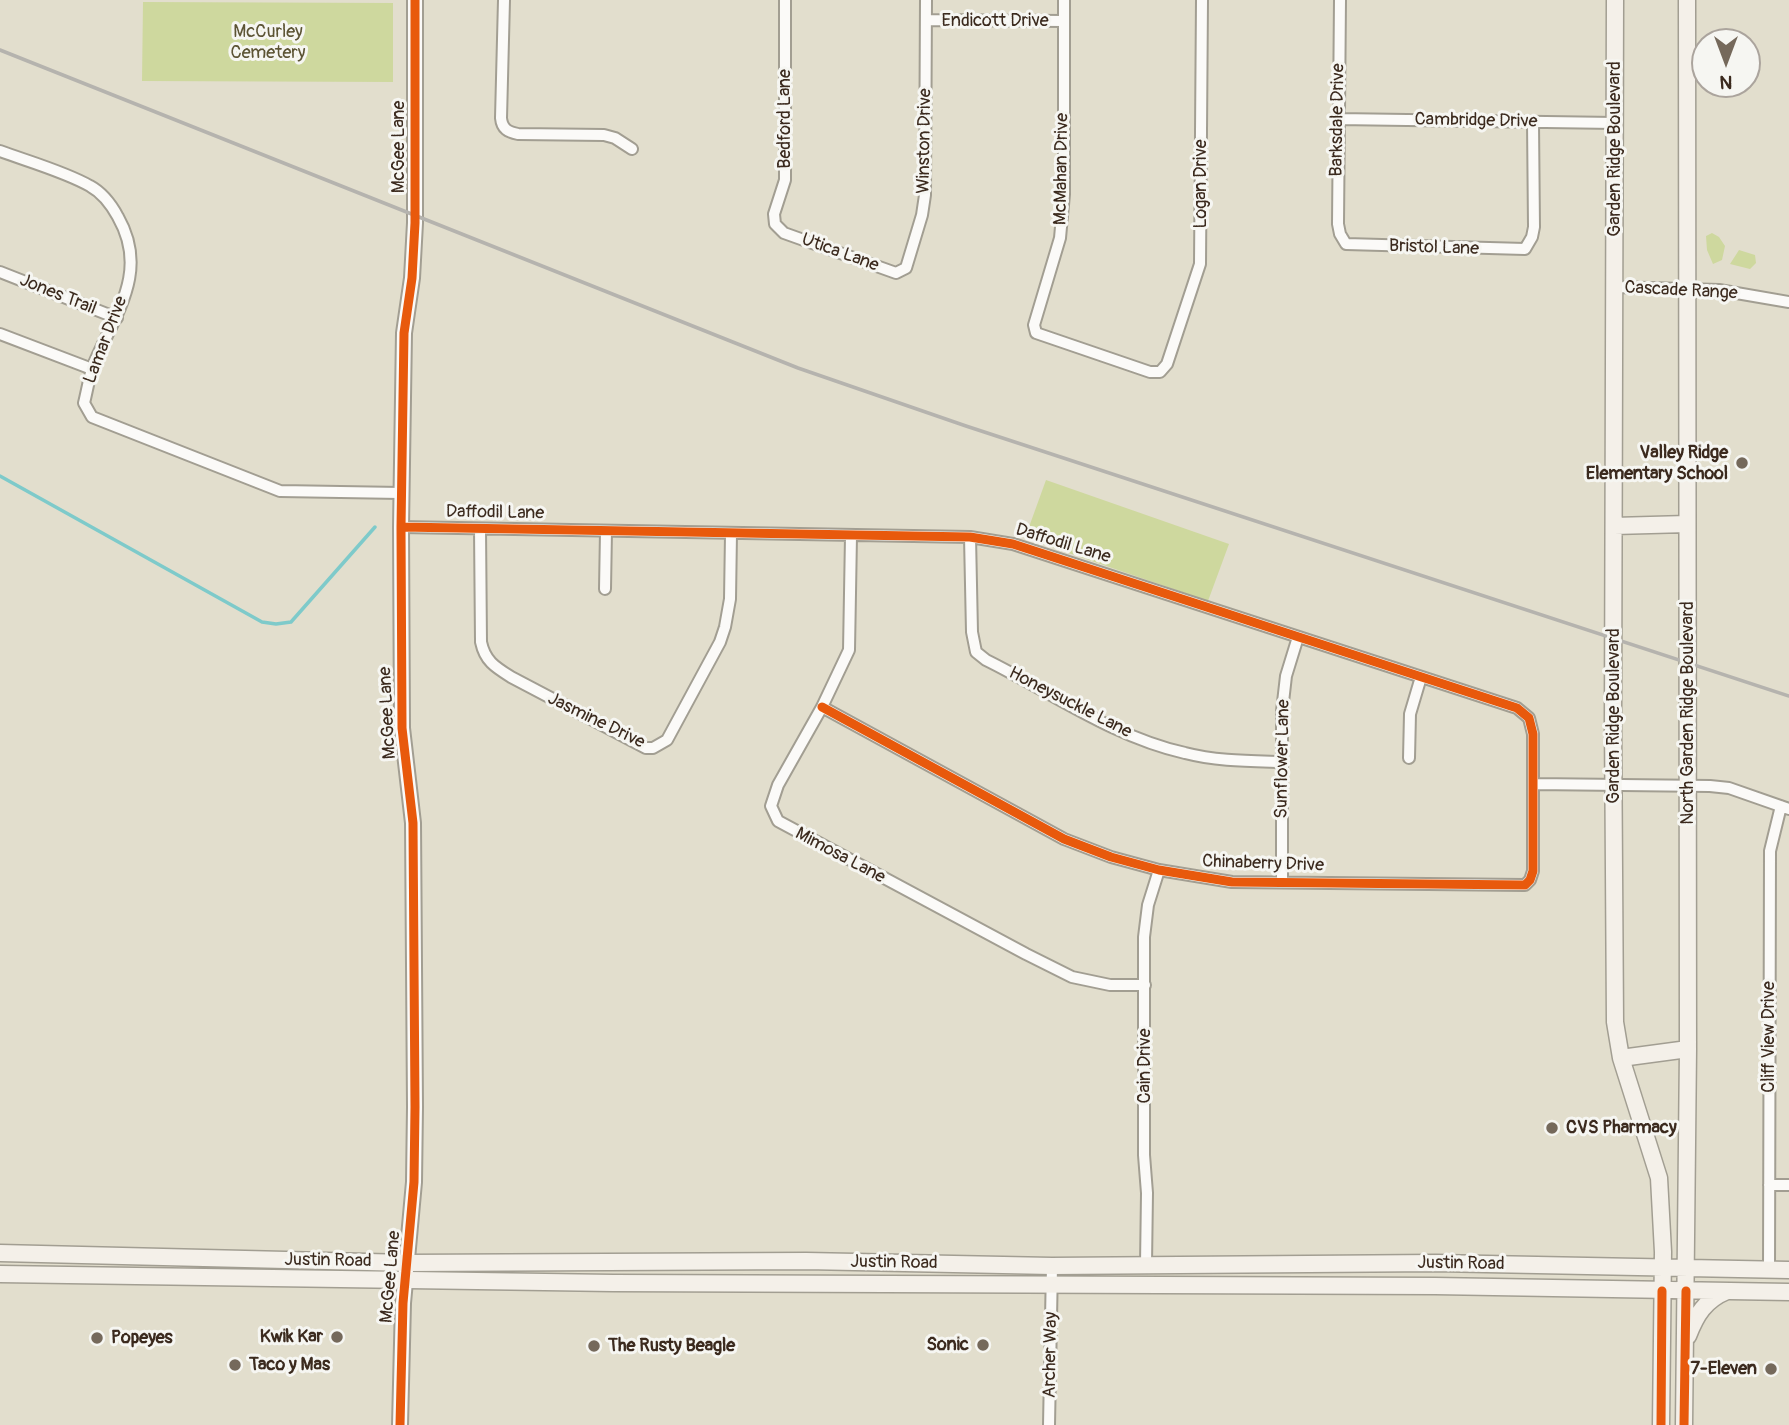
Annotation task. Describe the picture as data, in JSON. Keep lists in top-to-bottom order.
{
  "streets": {
    "main road": ["Garden Ridge Boulevard", "North Garden Ridge Boulevard", "Justin Road"],
    "street": [
      "Endicott Drive",
      "Bedford Lane",
      "Barksdale Drive",
      "Cambridge Drive",
      "Winston Drive",
      "McGee Lane",
      "McMahan Drive",
      "Logan Drive",
      "Bristol Lane",
      "Utica Lane",
      "Cascade Range",
      "Jones Trail",
      "Lamar Drive",
      "Daffodil Lane",
      "Honeysuckle Lane",
      "Jasmine Drive",
      "Sunflower Lane",
      "Mimosa Lane",
      "Chinaberry Drive",
      "Cliff View Drive",
      "Cain Drive",
      "Archer Way"
    ]
  },
  "crossings": [
    ["Endicott Drive", "Winston Drive"],
    ["Endicott Drive", "McMahan Drive"],
    ["Bedford Lane", "Utica Lane"],
    ["Barksdale Drive", "Cambridge Drive"],
    ["Barksdale Drive", "Bristol Lane"],
    ["Cambridge Drive", "Garden Ridge Boulevard"],
    ["Cambridge Drive", "Bristol Lane"],
    ["Winston Drive", "Utica Lane"],
    ["McGee Lane", "Lamar Drive"],
    ["McGee Lane", "Daffodil Lane"],
    ["McGee Lane", "Justin Road"],
    ["Garden Ridge Boulevard", "Cascade Range"],
    ["Garden Ridge Boulevard", "Justin Road"],
    ["McMahan Drive", "Logan Drive"],
    ["Cascade Range", "North Garden Ridge Boulevard"],
    ["Jones Trail", "Lamar Drive"],
    ["Daffodil Lane", "Honeysuckle Lane"],
    ["Daffodil Lane", "Jasmine Drive"],
    ["Daffodil Lane", "Sunflower Lane"],
    ["Daffodil Lane", "Mimosa Lane"],
    ["Daffodil Lane", "Chinaberry Drive"],
    ["Honeysuckle Lane", "Sunflower Lane"],
    ["North Garden Ridge Boulevard", "Justin Road"],
    ["Sunflower Lane", "Chinaberry Drive"],
    ["Mimosa Lane", "Chinaberry Drive"],
    ["Mimosa Lane", "Cain Drive"],
    ["Chinaberry Drive", "Cain Drive"],
    ["Cliff View Drive", "Justin Road"],
    ["Cain Drive", "Justin Road"],
    ["Justin Road", "Archer Way"]
  ],
  "parks": ["McCurley Cemetery"],
  "places": [
    "Valley Ridge Elementary School",
    "CVS Pharmacy",
    "Kwik Kar",
    "Popeyes",
    "Sonic",
    "The Rusty Beagle",
    "Taco y Mas",
    "7-Eleven"
  ],
  "north": "bottom"
}
